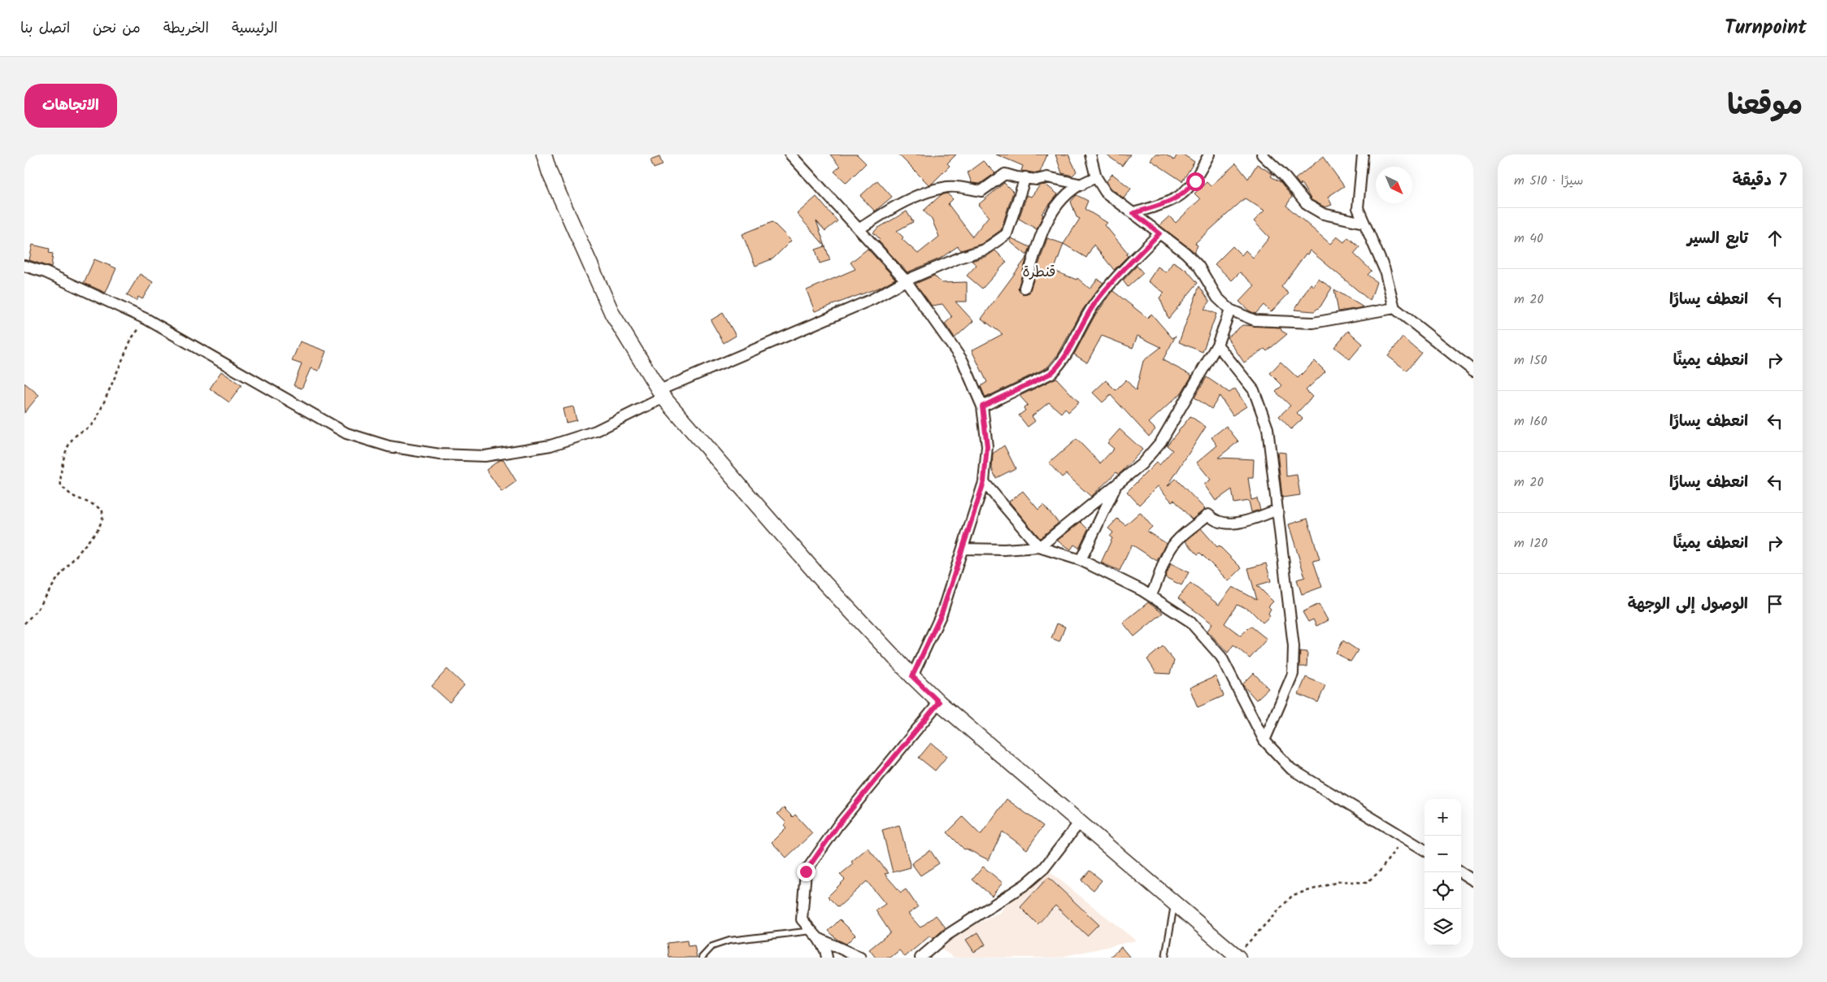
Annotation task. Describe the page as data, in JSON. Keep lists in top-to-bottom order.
{
  "districts": ["قنطرة"],
  "north": "bottom right",
  "page": {
    "header": "Turnpoint",
    "nav": [
      "الرئيسية",
      "الخريطة",
      "من نحن",
      "اتصل بنا"
    ],
    "title": "موقعنا",
    "buttons": "الاتجاهات",
    "heading": ["7 دقيقة", "سيرًا · 510 m"],
    "list": [
      ["تابع السير", "40 m"],
      ["انعطف يسارًا", "20 m"],
      ["انعطف يمينًا", "150 m"],
      ["انعطف يسارًا", "160 m"],
      ["انعطف يسارًا", "20 m"],
      ["انعطف يمينًا", "120 m"],
      "الوصول إلى الوجهة"
    ],
    "map_buttons": ["+", "−"]
  }
}
